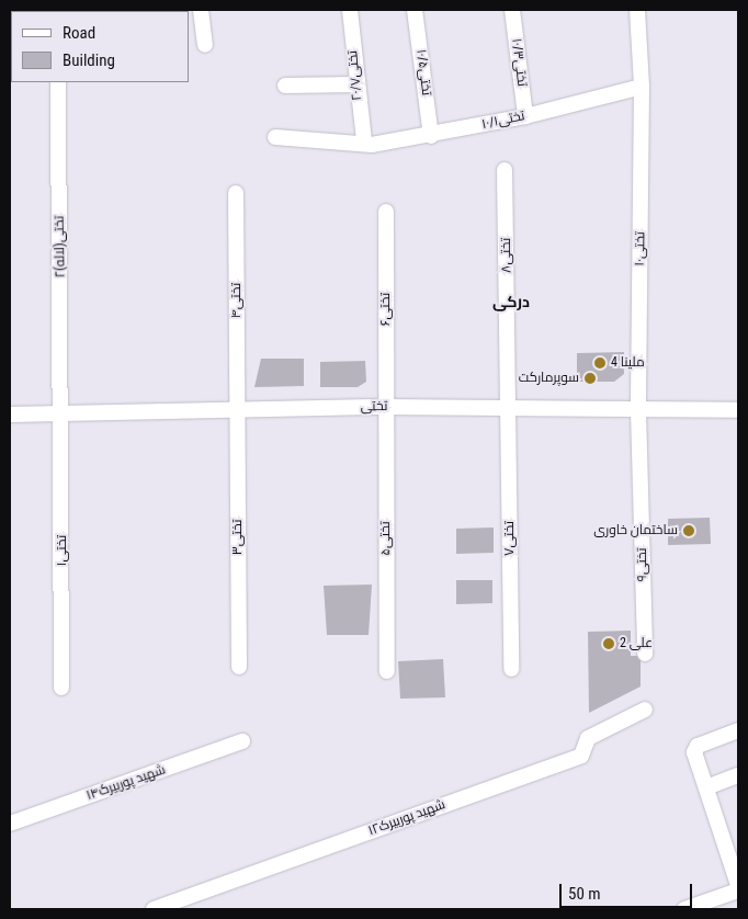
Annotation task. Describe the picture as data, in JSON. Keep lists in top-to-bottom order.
{
  "streets": {
    "street": [
      "تختی۱۰/۳",
      "تختی۱۰/۵",
      "تختی۲۰/۷",
      "تختی۱۰/۱",
      "۲تختی(لاله)",
      "تختی۱۰",
      "تختی۸",
      "تختی۴",
      "تختی۶",
      "تختی",
      "تختی۳",
      "تختی۵",
      "تختی۷",
      "تختی۱",
      "تختی۹",
      "شهید پوربیرک۱۴",
      "شهید پوربیرک۱۲"
    ]
  },
  "crossings": [
    ["تختی۱۰/۳", "تختی۱۰/۱"],
    ["تختی۱۰/۵", "تختی۱۰/۱"],
    ["تختی۲۰/۷", "تختی۱۰/۱"],
    ["تختی۱۰/۱", "تختی۱۰"],
    ["۲تختی(لاله)", "تختی"],
    ["۲تختی(لاله)", "تختی۱"],
    ["تختی۱۰", "تختی"],
    ["تختی۱۰", "تختی۹"],
    ["تختی۸", "تختی"],
    ["تختی۸", "تختی۷"],
    ["تختی۴", "تختی"],
    ["تختی۴", "تختی۳"],
    ["تختی۶", "تختی"],
    ["تختی۶", "تختی۵"],
    ["تختی", "تختی۳"],
    ["تختی", "تختی۵"],
    ["تختی", "تختی۷"],
    ["تختی", "تختی۱"],
    ["تختی", "تختی۹"]
  ],
  "districts": ["درکی"],
  "places": [
    "ملینا 4",
    "سوپرمارکت",
    "ساختمان خاوری",
    "علی 2"
  ],
  "legend": ["Road", "Building"],
  "scale_bar": "50 m"
}
